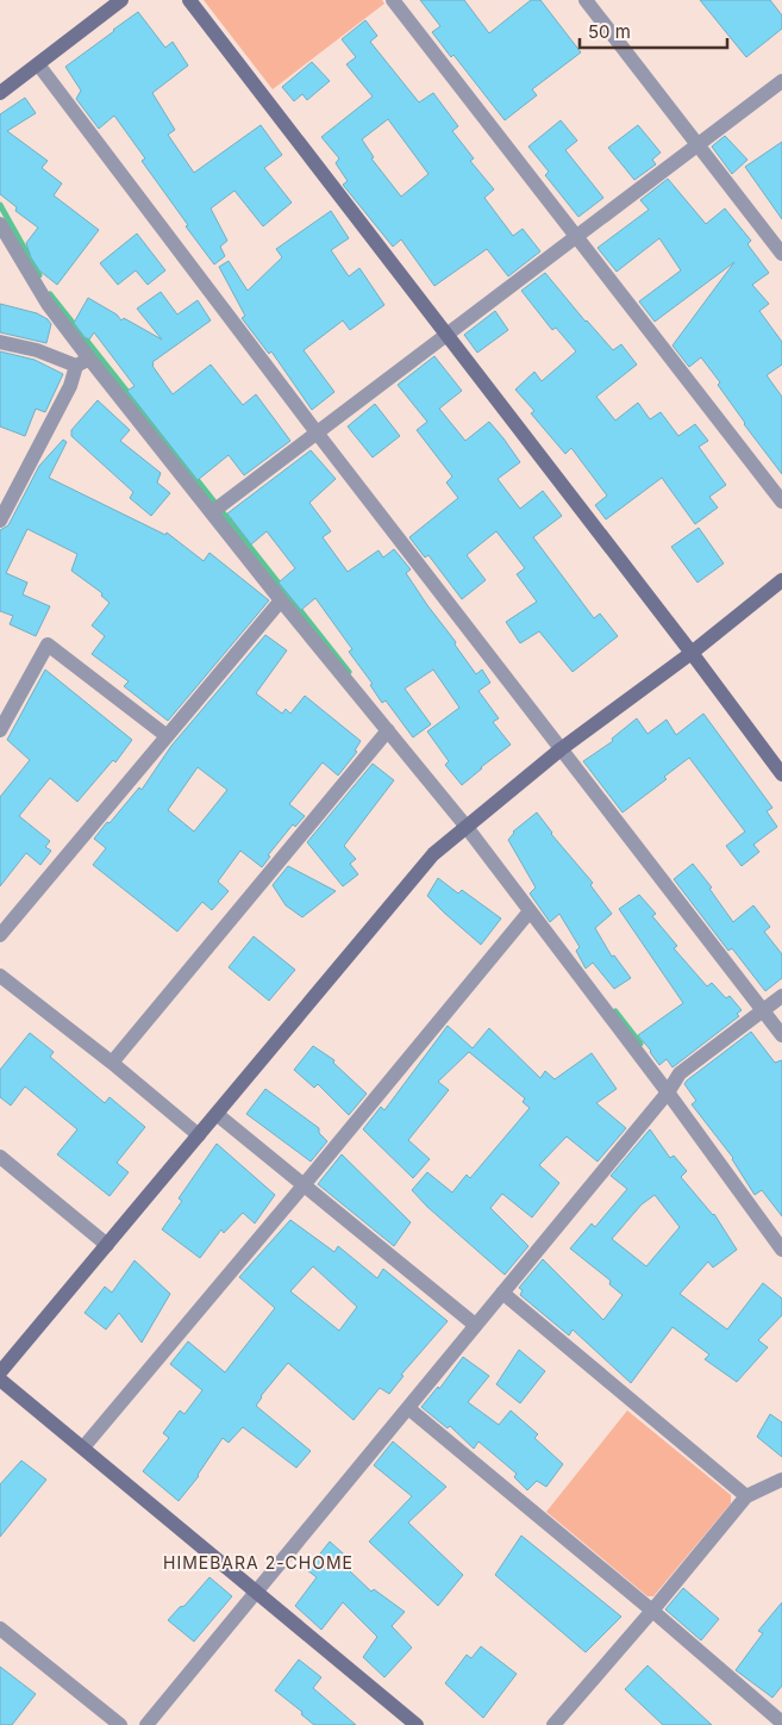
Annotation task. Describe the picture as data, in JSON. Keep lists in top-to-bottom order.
{
  "districts": ["HIMEBARA 2-CHOME"],
  "scale_bar": "50 m"
}
